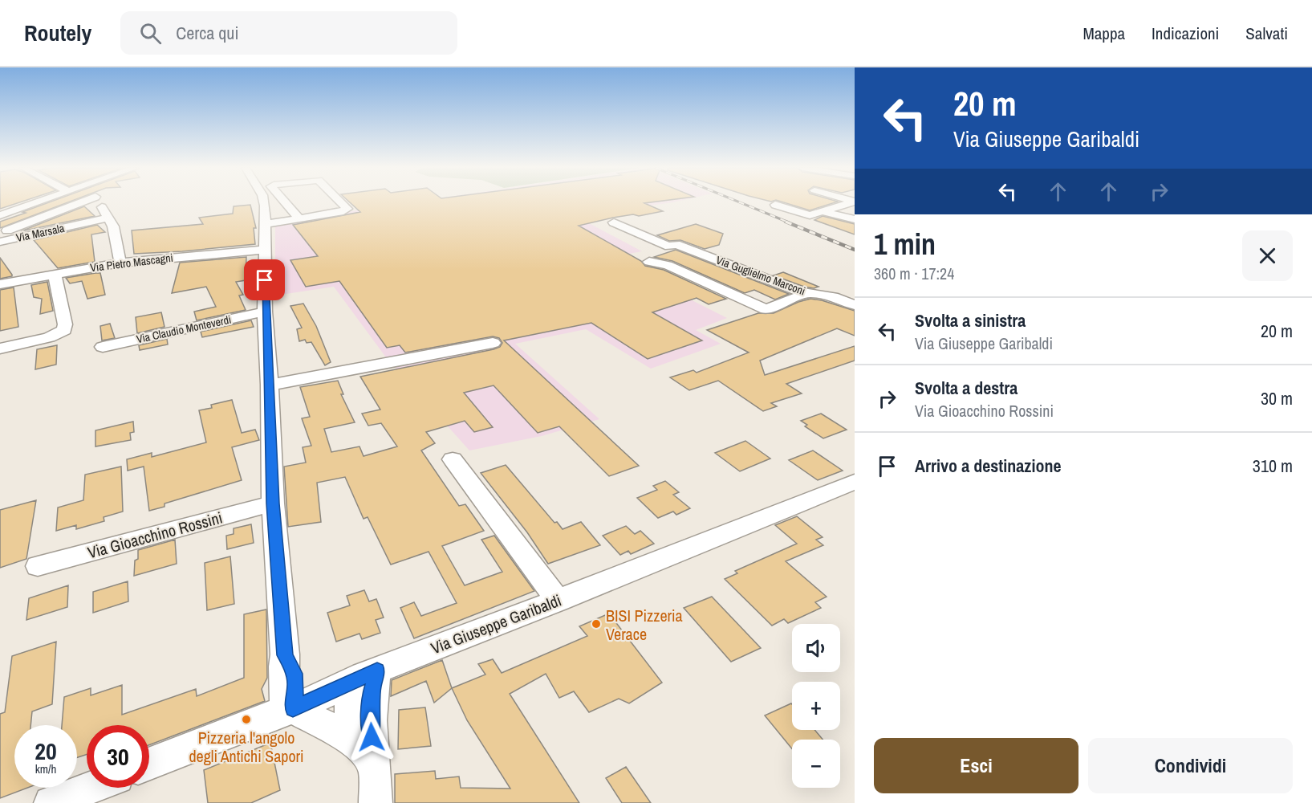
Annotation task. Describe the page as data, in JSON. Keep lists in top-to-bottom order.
{
  "streets": {
    "street": [
      "Via Marsala",
      "Via Pietro Mascagni",
      "Via Guglielmo Marconi",
      "Via Claudio Monteverdi",
      "Via Gioacchino Rossini",
      "Via Giuseppe Garibaldi"
    ]
  },
  "places": ["BISI Pizzeria Verace", "Pizzeria l'angolo degli Antichi Sapori"],
  "page": {
    "header": "Routely",
    "search": "Cerca qui",
    "nav": ["Mappa", "Indicazioni", "Salvati"],
    "turn": ["20 m", "Via Giuseppe Garibaldi"],
    "heading": ["1 min", "360 m · 17:24"],
    "list": [
      {
        "name": "Svolta a sinistra",
        "note": "Via Giuseppe Garibaldi",
        "value": "20 m"
      },
      {
        "name": "Svolta a destra",
        "note": "Via Gioacchino Rossini",
        "value": "30 m"
      },
      {
        "name": "Arrivo a destinazione",
        "value": "310 m"
      }
    ],
    "map_buttons": ["+", "−"],
    "speed": "20 km/h",
    "limit": "30",
    "buttons": ["Esci", "Condividi"]
  }
}
